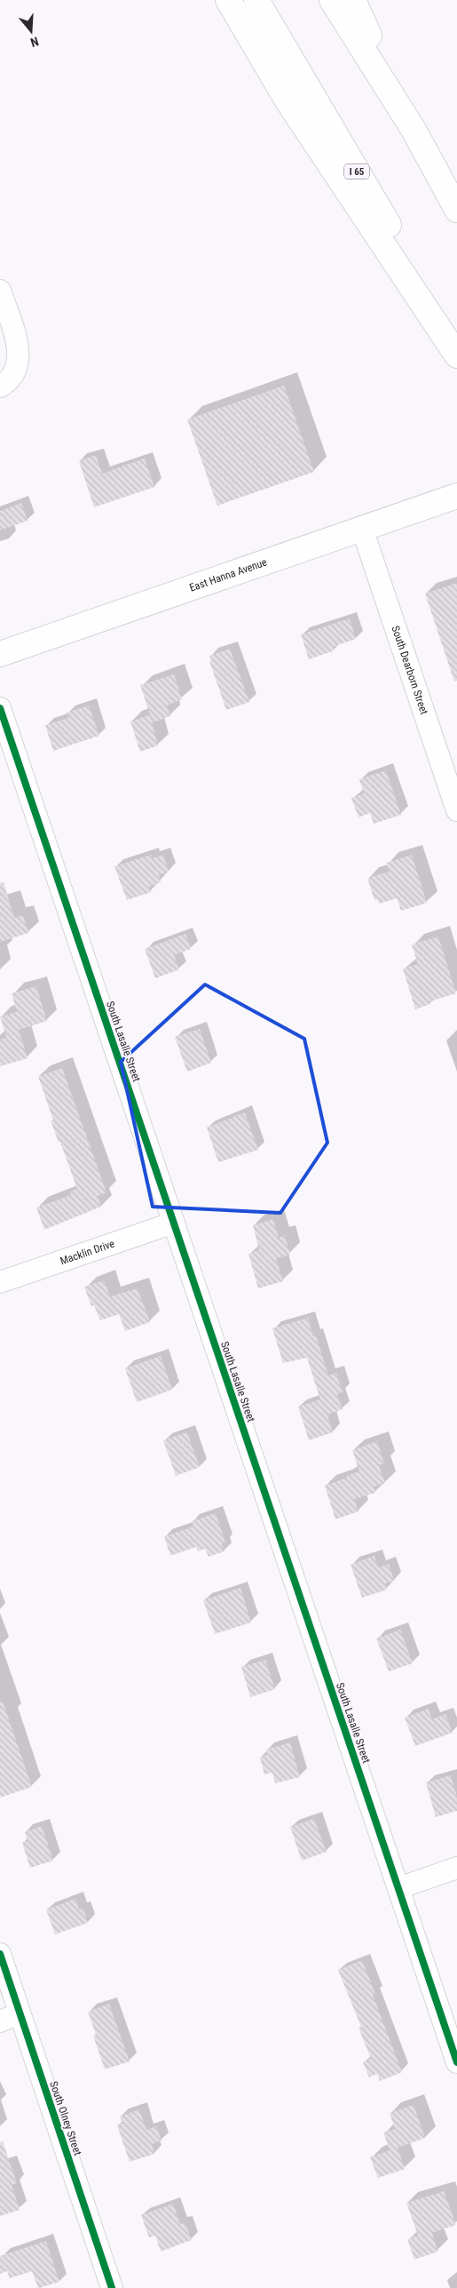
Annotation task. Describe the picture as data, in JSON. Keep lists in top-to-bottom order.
{
  "streets": {
    "main road": ["I 65", "East Hanna Avenue"],
    "street": [
      "South Dearborn Street",
      "South Lasalle Street",
      "Macklin Drive",
      "South Olney Street"
    ]
  },
  "crossings": [
    ["East Hanna Avenue", "South Dearborn Street"],
    ["South Lasalle Street", "Macklin Drive"]
  ],
  "north": "bottom"
}
